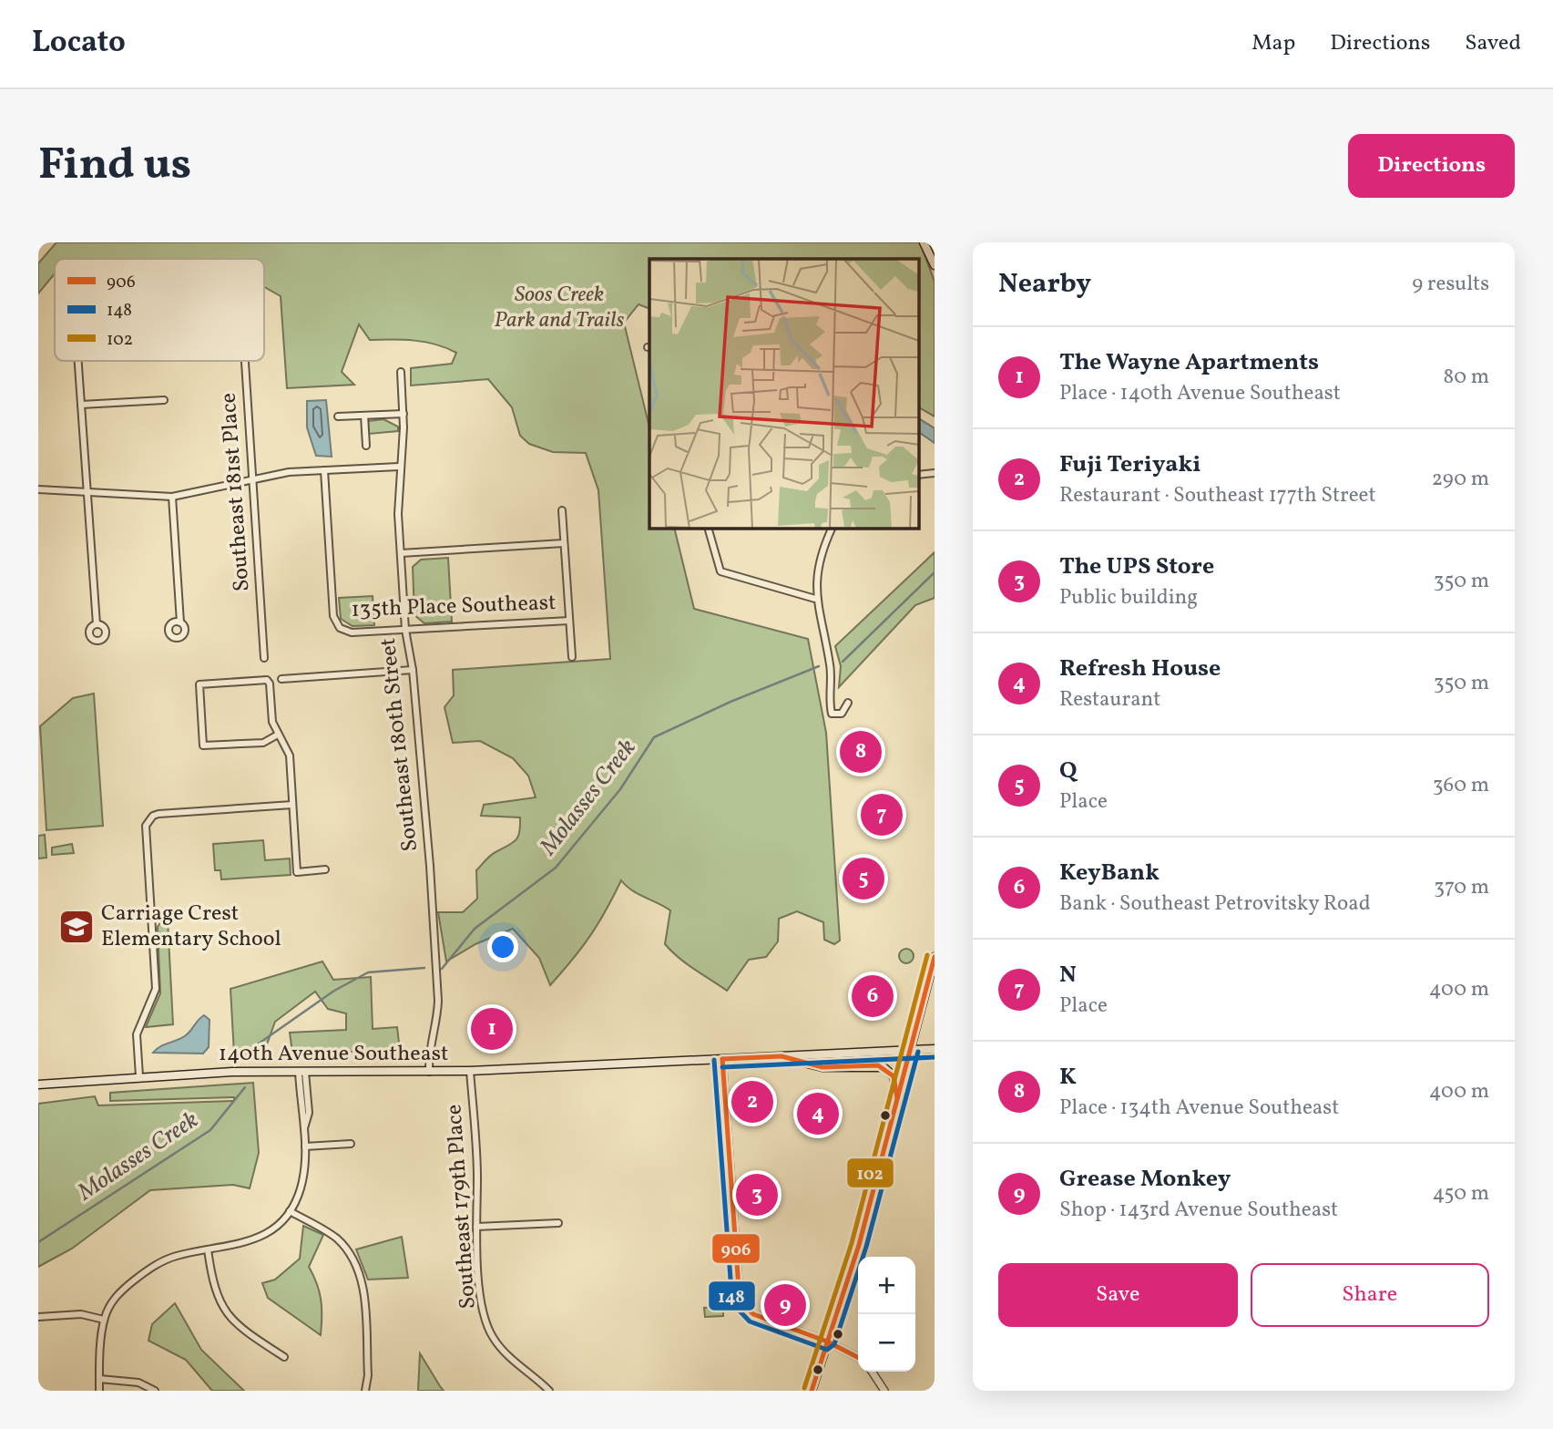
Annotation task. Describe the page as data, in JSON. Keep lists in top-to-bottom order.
{
  "streets": {
    "main road": ["140th Avenue Southeast"],
    "street": [
      "Southeast 181st Place",
      "135th Place Southeast",
      "Southeast 180th Street",
      "Southeast 179th Place"
    ]
  },
  "crossings": [
    ["135th Place Southeast", "Southeast 180th Street"],
    ["Southeast 180th Street", "140th Avenue Southeast"],
    ["140th Avenue Southeast", "Southeast 179th Place"]
  ],
  "water": ["Molasses Creek"],
  "parks": ["Soos Creek Park and Trails"],
  "places": {
    "school or university": ["Carriage Crest Elementary School"]
  },
  "lines": ["transit line 102", "transit line 906", "transit line 148"],
  "legend": ["906", "148", "102"],
  "page": {
    "header": "Locato",
    "nav": ["Map", "Directions", "Saved"],
    "buttons": [
      "Directions",
      ["Save", "Share"]
    ],
    "title": "Find us",
    "heading": ["Nearby", "9 results"],
    "list": [
      {
        "mark": "1",
        "name": "The Wayne Apartments",
        "note": "Place · 140th Avenue Southeast",
        "value": "80 m"
      },
      {
        "mark": "2",
        "name": "Fuji Teriyaki",
        "note": "Restaurant · Southeast 177th Street",
        "value": "290 m"
      },
      {
        "mark": "3",
        "name": "The UPS Store",
        "note": "Public building",
        "value": "350 m"
      },
      {
        "mark": "4",
        "name": "Refresh House",
        "note": "Restaurant",
        "value": "350 m"
      },
      {
        "mark": "5",
        "name": "Q",
        "note": "Place",
        "value": "360 m"
      },
      {
        "mark": "6",
        "name": "KeyBank",
        "note": "Bank · Southeast Petrovitsky Road",
        "value": "370 m"
      },
      {
        "mark": "7",
        "name": "N",
        "note": "Place",
        "value": "400 m"
      },
      {
        "mark": "8",
        "name": "K",
        "note": "Place · 134th Avenue Southeast",
        "value": "400 m"
      },
      {
        "mark": "9",
        "name": "Grease Monkey",
        "note": "Shop · 143rd Avenue Southeast",
        "value": "450 m"
      }
    ],
    "pins": [
      "8",
      "7",
      "5",
      "6",
      "1",
      "2",
      "4",
      "3",
      "9"
    ],
    "map_buttons": ["+", "−"]
  }
}
